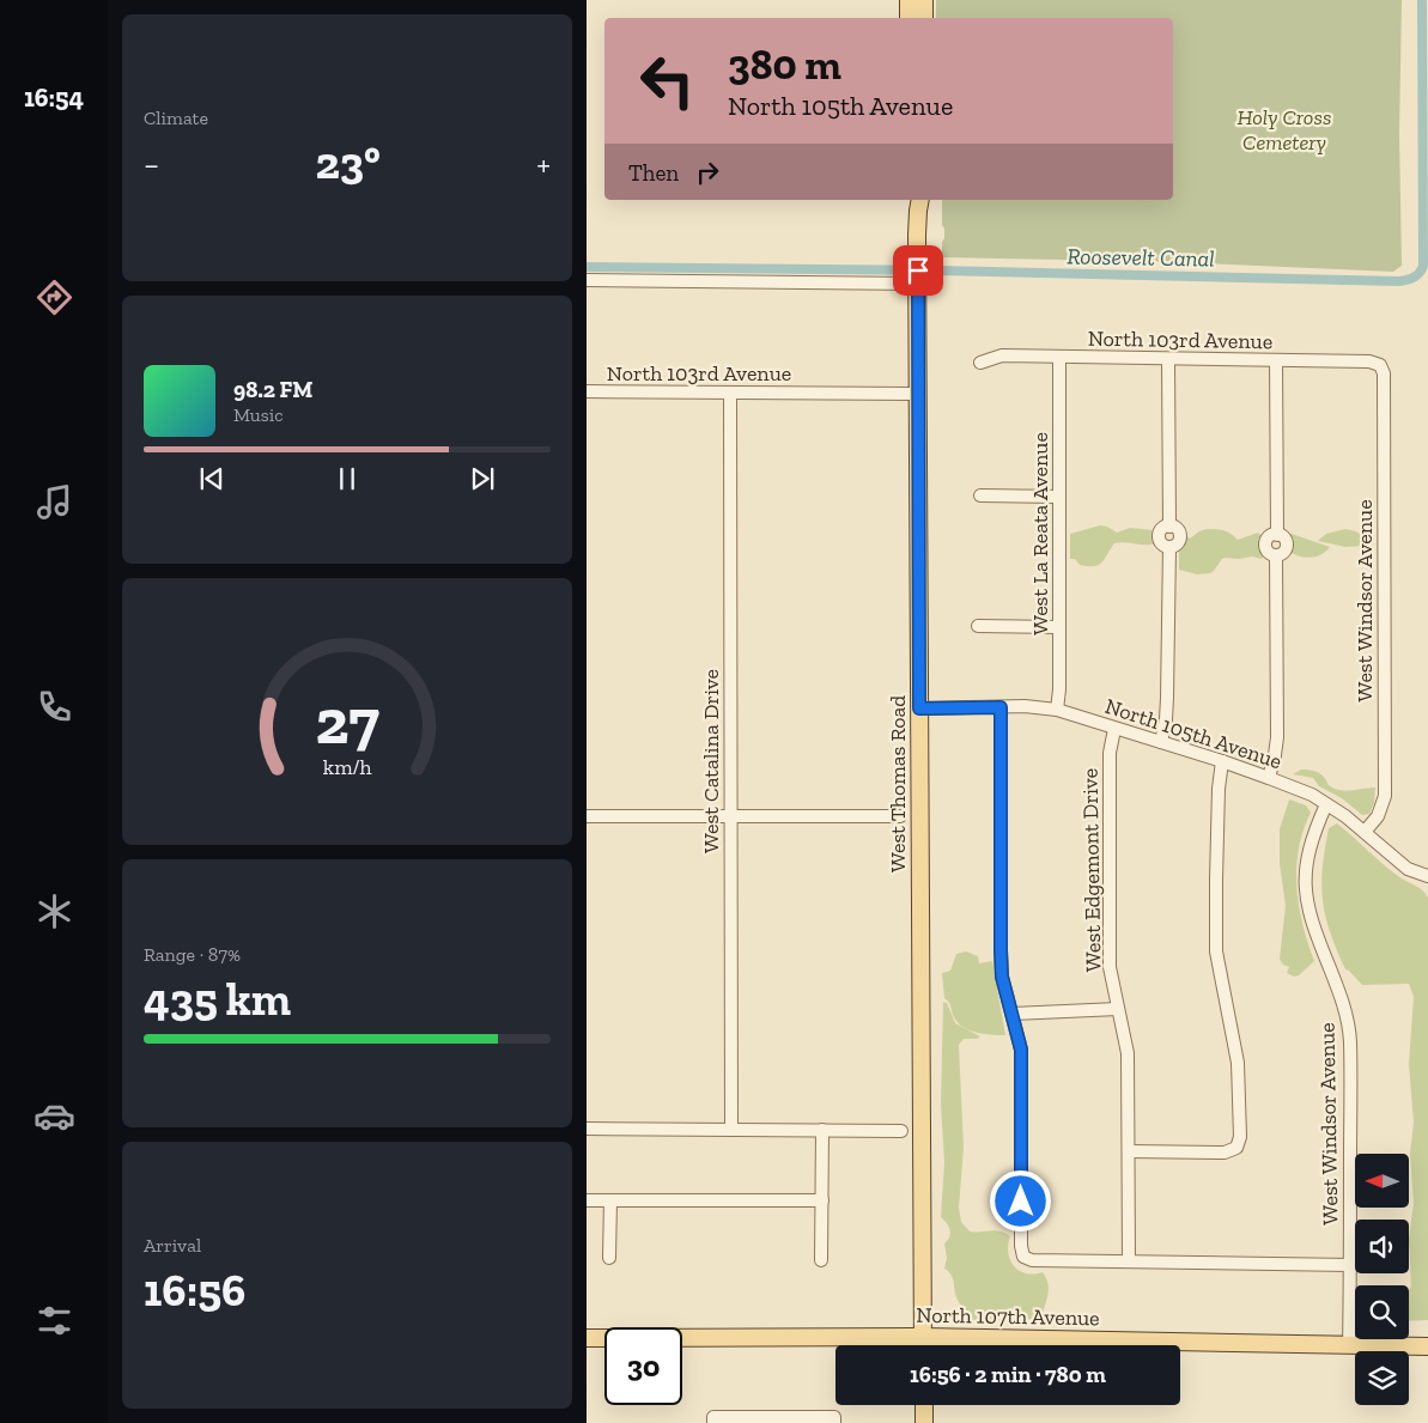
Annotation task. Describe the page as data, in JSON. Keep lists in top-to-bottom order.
{
  "streets": {
    "main road": ["West Thomas Road", "North 107th Avenue"],
    "street": [
      "North 103rd Avenue",
      "West La Reata Avenue",
      "West Windsor Avenue",
      "North 105th Avenue",
      "West Catalina Drive",
      "West Edgemont Drive"
    ]
  },
  "crossings": [
    ["North 103rd Avenue", "West La Reata Avenue"],
    ["North 103rd Avenue", "West Windsor Avenue"],
    ["North 103rd Avenue", "West Catalina Drive"],
    ["North 103rd Avenue", "West Thomas Road"],
    ["West La Reata Avenue", "North 105th Avenue"],
    ["West Windsor Avenue", "North 105th Avenue"],
    ["West Windsor Avenue", "North 107th Avenue"],
    ["North 105th Avenue", "West Thomas Road"],
    ["North 105th Avenue", "West Edgemont Drive"],
    ["West Thomas Road", "North 107th Avenue"]
  ],
  "water": ["Roosevelt Canal"],
  "parks": ["Holy Cross Cemetery"],
  "north": "left",
  "page": {
    "tabs": "16:54",
    "tile": [
      "Climate",
      ["Range · 87%", "435 km"],
      ["Arrival", "16:56"]
    ],
    "turn": ["380 m", "North 105th Avenue"],
    "heat": ["−", "23°", "+"],
    "then": "Then",
    "song": ["98.2 FM", "Music"],
    "limit": "30",
    "trip": "16:56 · 2 min · 780 m",
    "gauge": ["27", "km/h"]
  }
}
